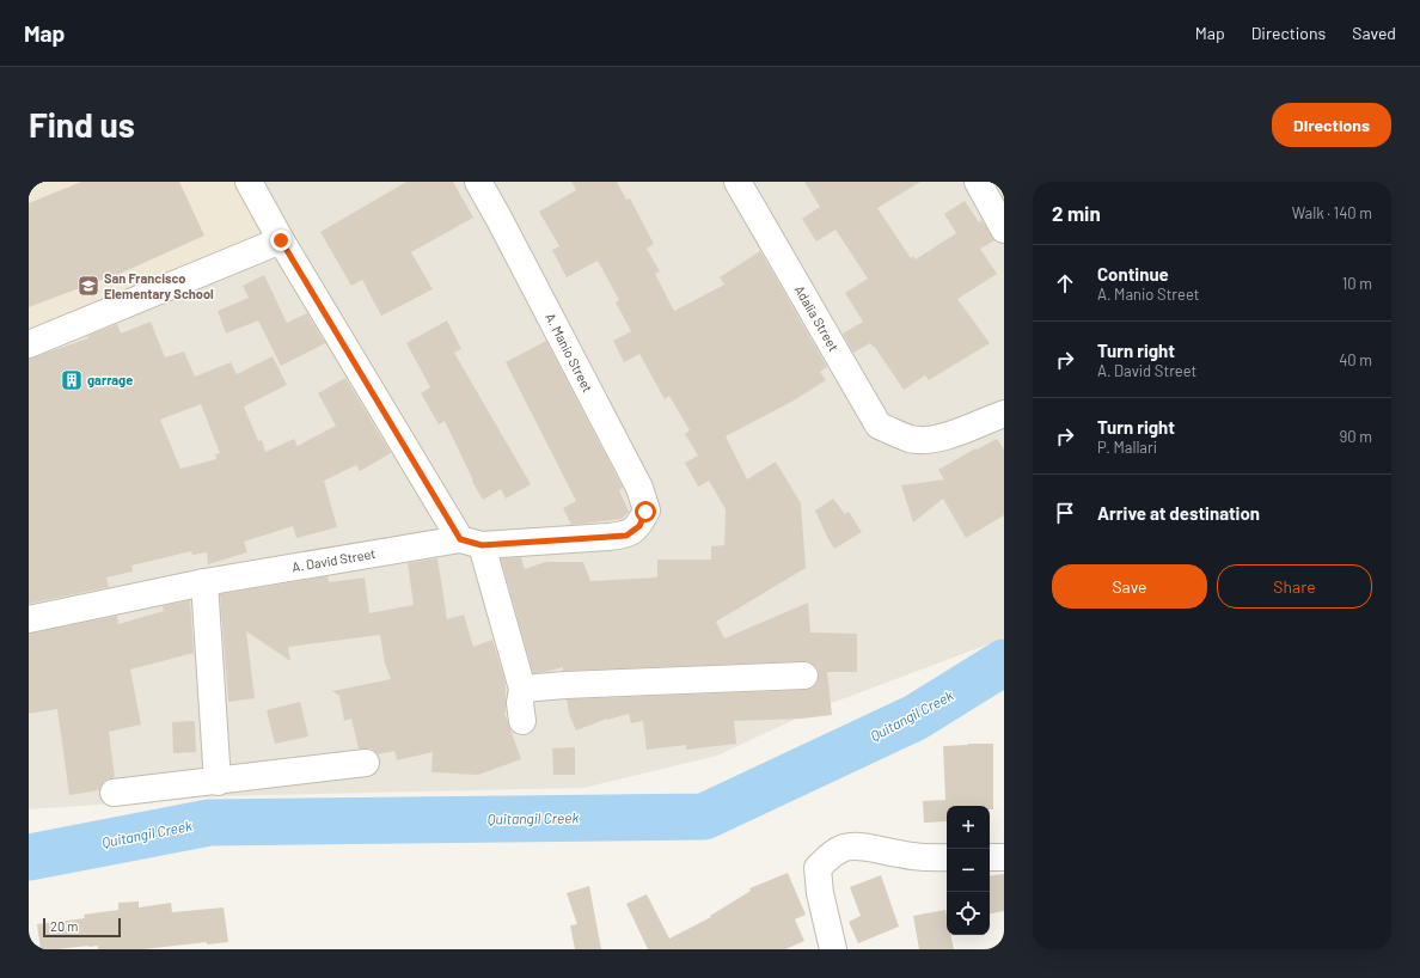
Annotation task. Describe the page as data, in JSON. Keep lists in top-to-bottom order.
{
  "streets": {
    "street": ["Adalia Street", "A. Manio Street", "A. David Street"]
  },
  "crossings": [
    ["A. Manio Street", "A. David Street"]
  ],
  "water": ["Quitangil Creek"],
  "places": {
    "school or university": ["San Francisco Elementary School"],
    "building": ["garrage"]
  },
  "scale_bar": "20 m",
  "page": {
    "header": "Map",
    "nav": ["Map", "Directions", "Saved"],
    "buttons": [
      "Directions",
      ["Save", "Share"]
    ],
    "title": "Find us",
    "heading": ["2 min", "Walk · 140 m"],
    "list": [
      ["Continue", "A. Manio Street", "10 m"],
      ["Turn right", "A. David Street", "40 m"],
      ["Turn right", "P. Mallari", "90 m"],
      "Arrive at destination"
    ],
    "map_buttons": ["+", "−"],
    "scale": "20 m"
  }
}
